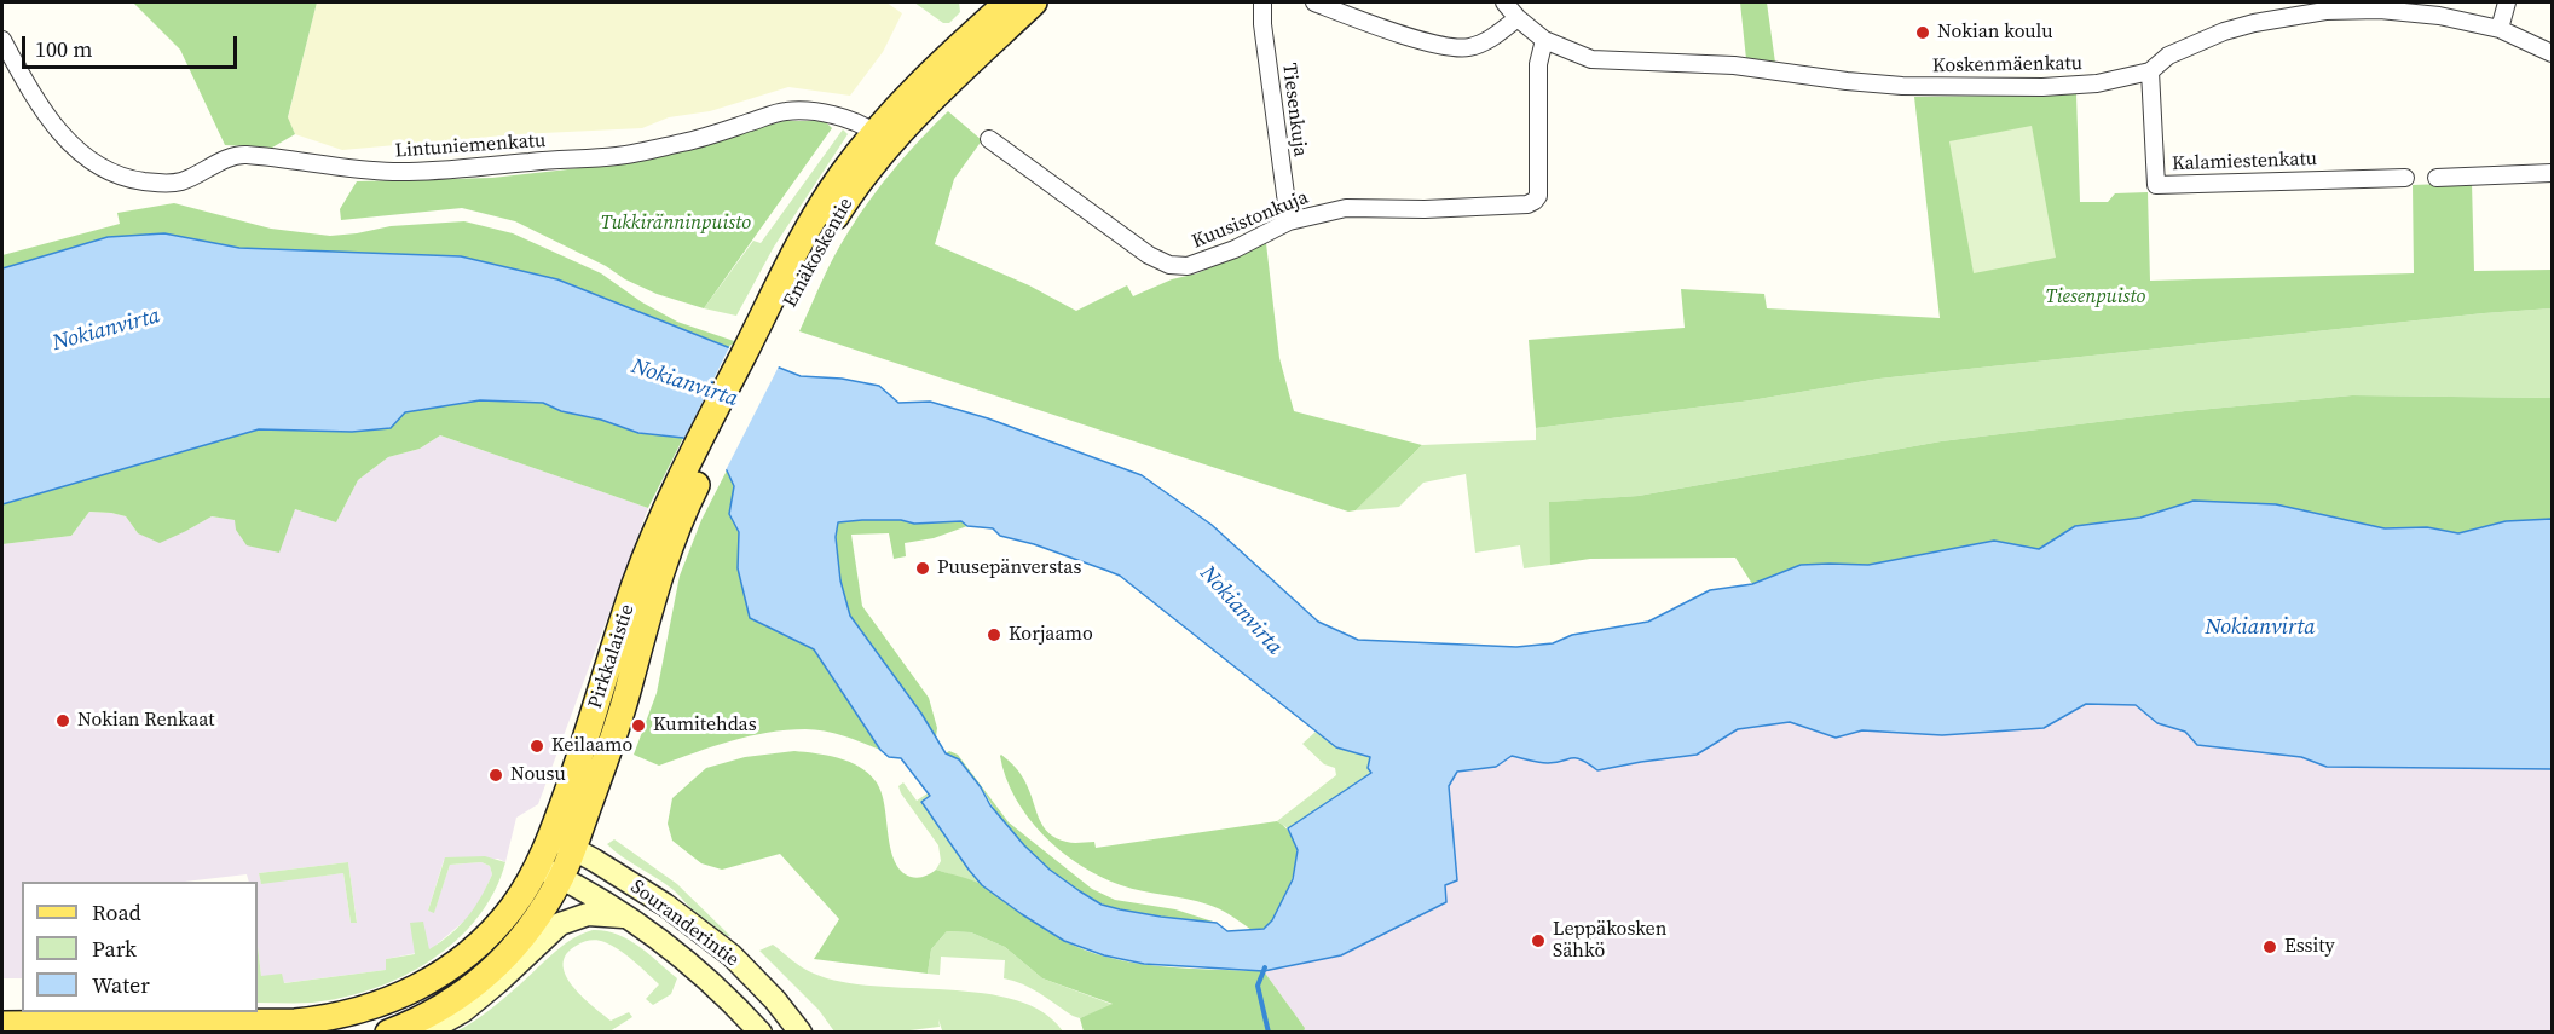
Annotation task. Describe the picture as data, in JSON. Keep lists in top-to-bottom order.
{
  "streets": {
    "main road": ["Emäkoskentie", "Pirkkalaistie"],
    "street": [
      "Koskenmäenkatu",
      "Tiesenkuja",
      "Lintuniemenkatu",
      "Kalamiestenkatu",
      "Kuusistonkuja",
      "Souranderintie"
    ]
  },
  "crossings": [
    ["Koskenmäenkatu", "Kalamiestenkatu"],
    ["Koskenmäenkatu", "Kuusistonkuja"],
    ["Tiesenkuja", "Kuusistonkuja"],
    ["Lintuniemenkatu", "Emäkoskentie"],
    ["Emäkoskentie", "Pirkkalaistie"],
    ["Pirkkalaistie", "Souranderintie"]
  ],
  "water": ["Nokianvirta"],
  "parks": ["Tukkiränninpuisto", "Tiesenpuisto"],
  "places": [
    "Nokian koulu",
    "Puusepänverstas",
    "Korjaamo",
    "Nokian Renkaat",
    "Kumitehdas",
    "Keilaamo",
    "Nousu",
    "Leppäkosken Sähkö",
    "Essity"
  ],
  "legend": ["Road", "Park", "Water"],
  "scale_bar": "100 m"
}
